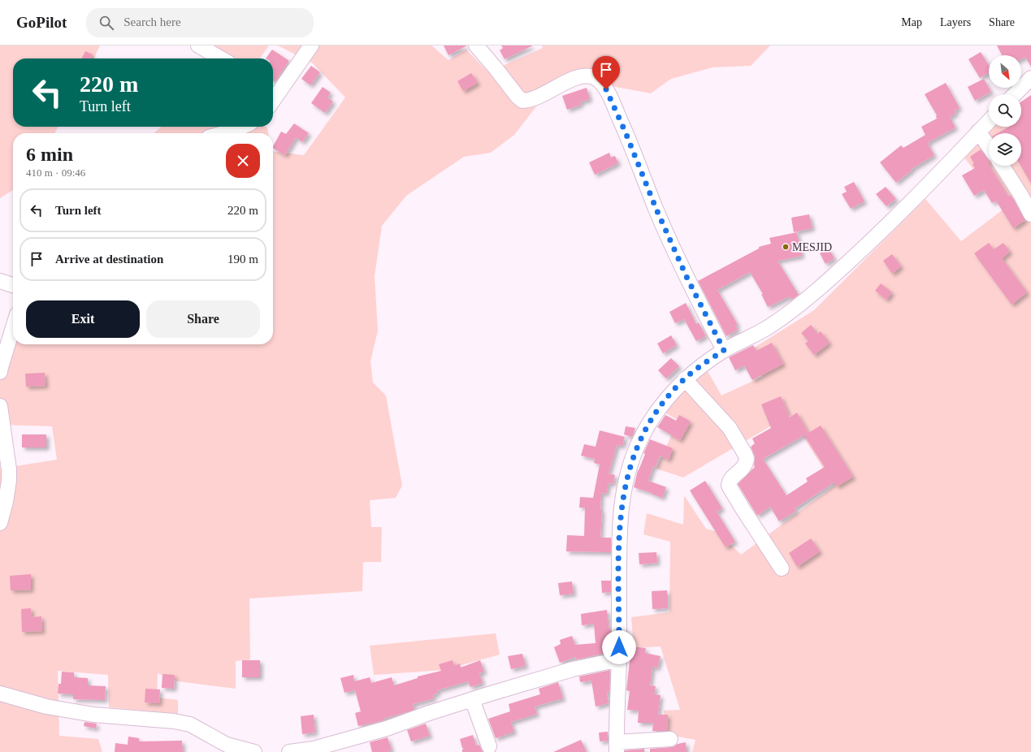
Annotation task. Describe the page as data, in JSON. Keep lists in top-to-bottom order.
{
  "places": ["MESJID"],
  "north": "bottom right",
  "page": {
    "header": "GoPilot",
    "search": "Search here",
    "nav": ["Map", "Layers", "Share"],
    "turn": ["220 m", "Turn left"],
    "heading": ["6 min", "410 m · 09:46"],
    "list": [
      {
        "name": "Turn left",
        "value": "220 m"
      },
      {
        "name": "Arrive at destination",
        "value": "190 m"
      }
    ],
    "buttons": ["Exit", "Share"]
  }
}
